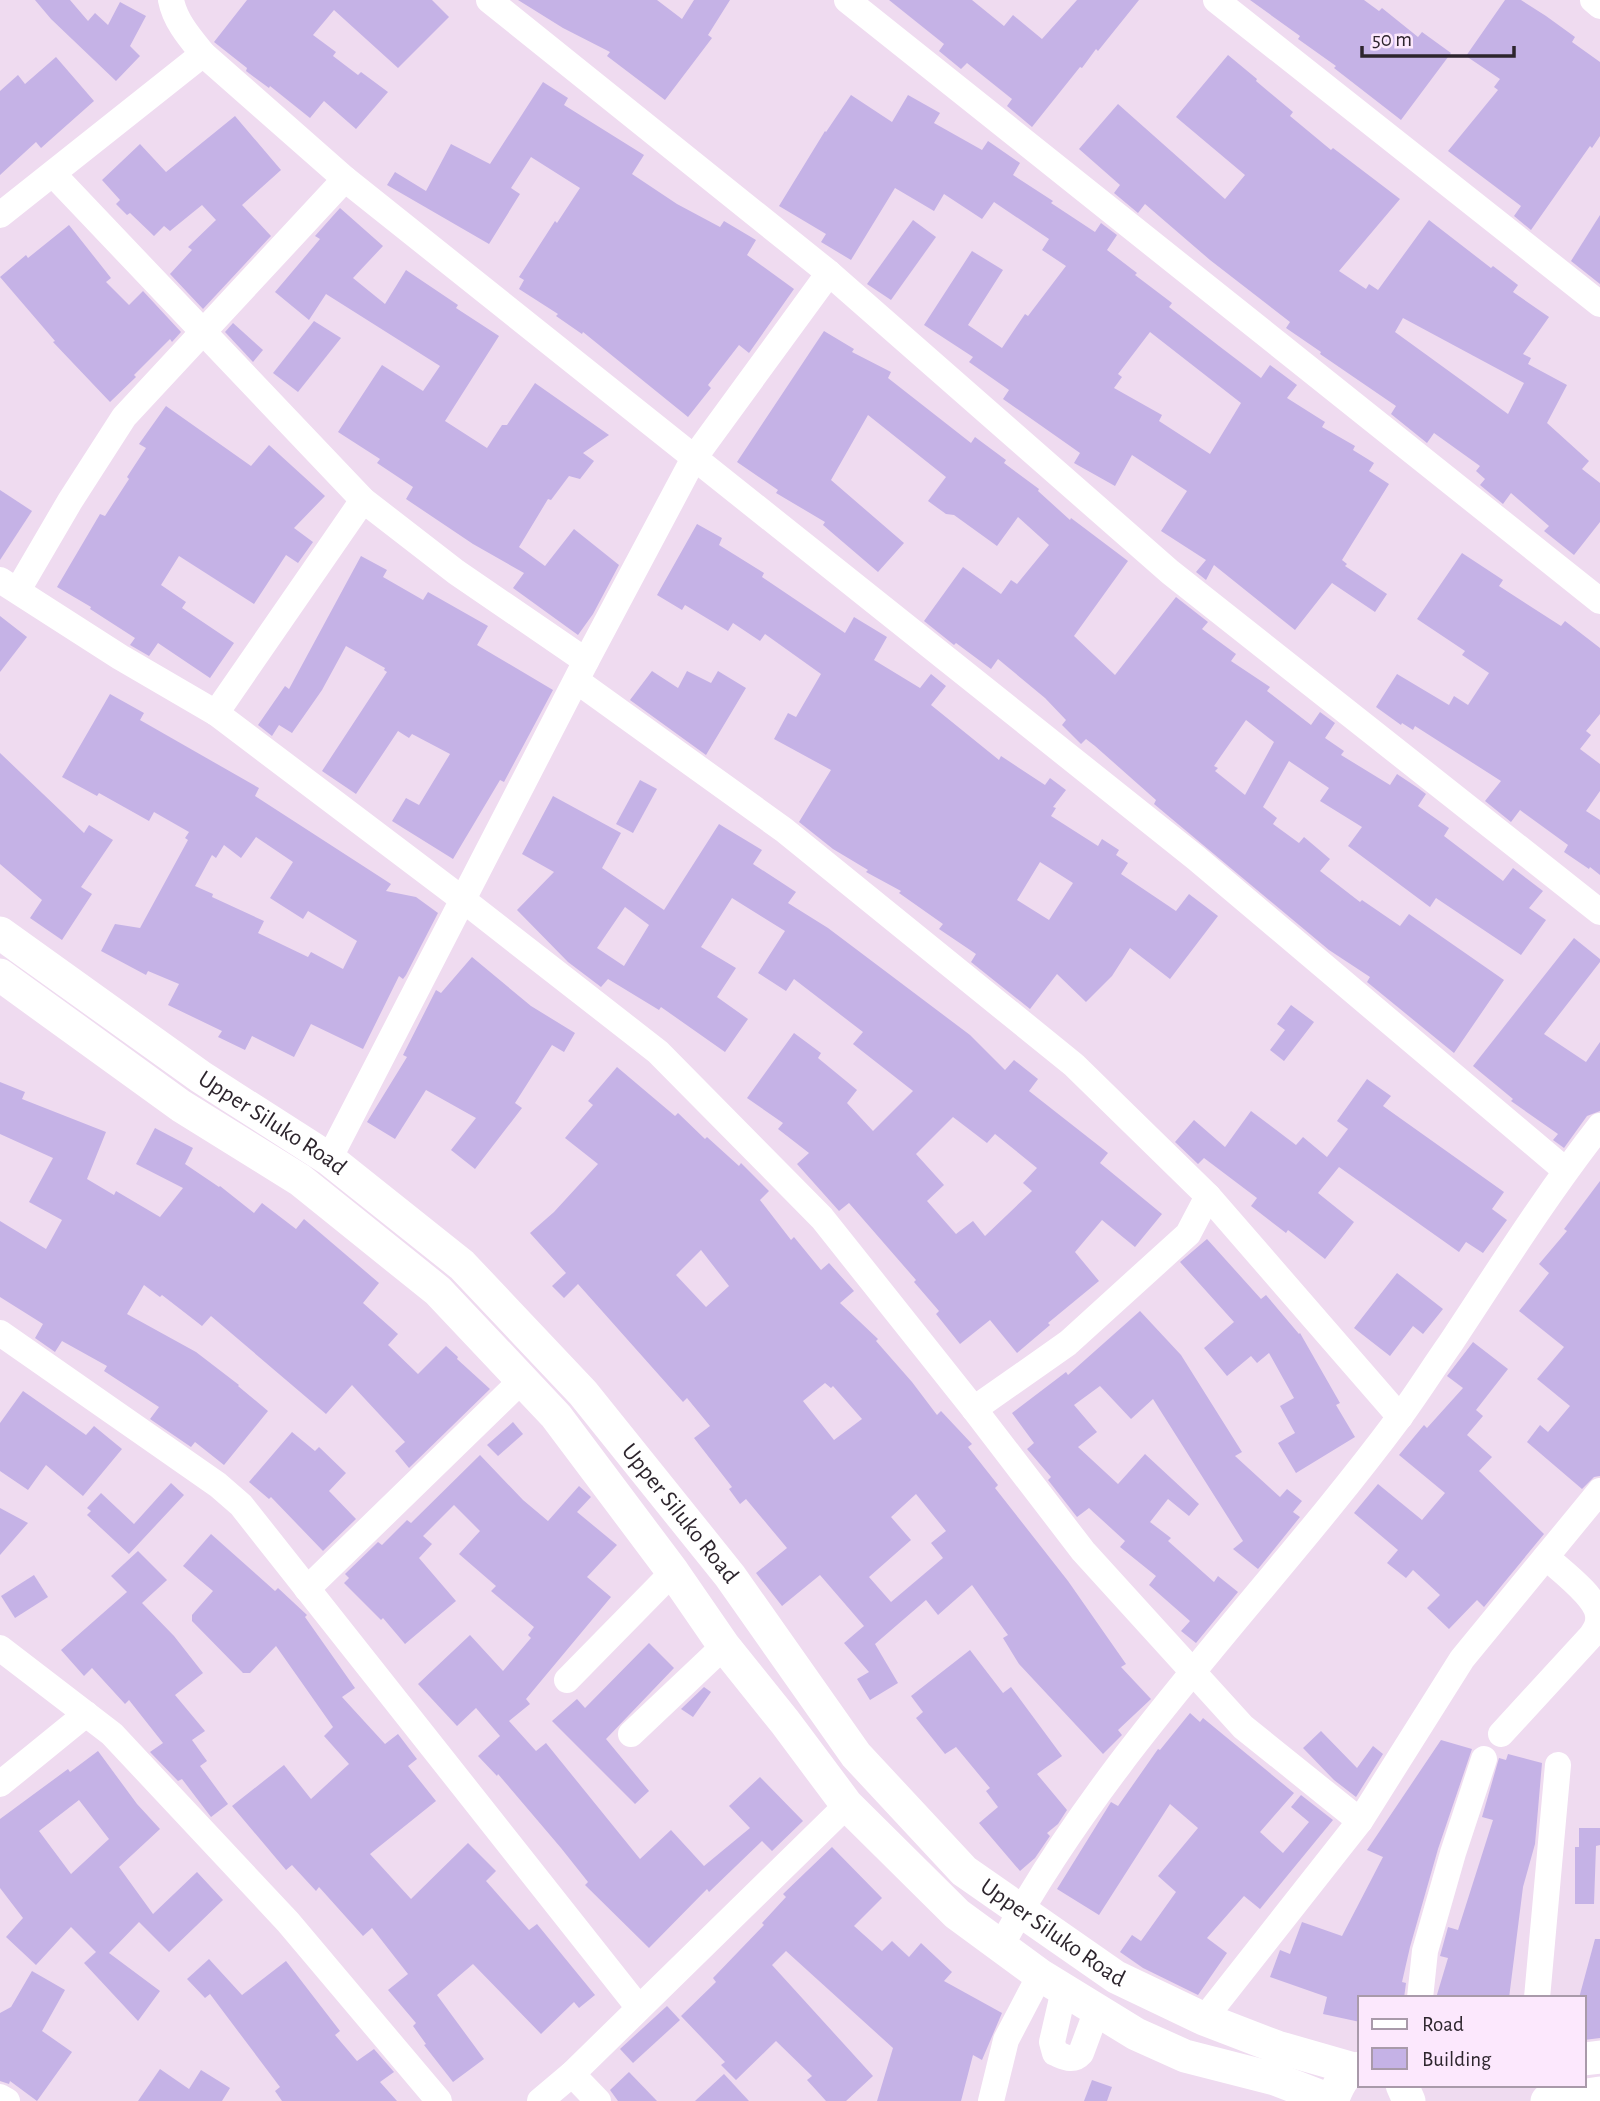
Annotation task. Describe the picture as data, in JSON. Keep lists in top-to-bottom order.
{
  "streets": {
    "main road": ["Upper Siluko Road"]
  },
  "legend": ["Road", "Building"],
  "scale_bar": "50 m"
}
